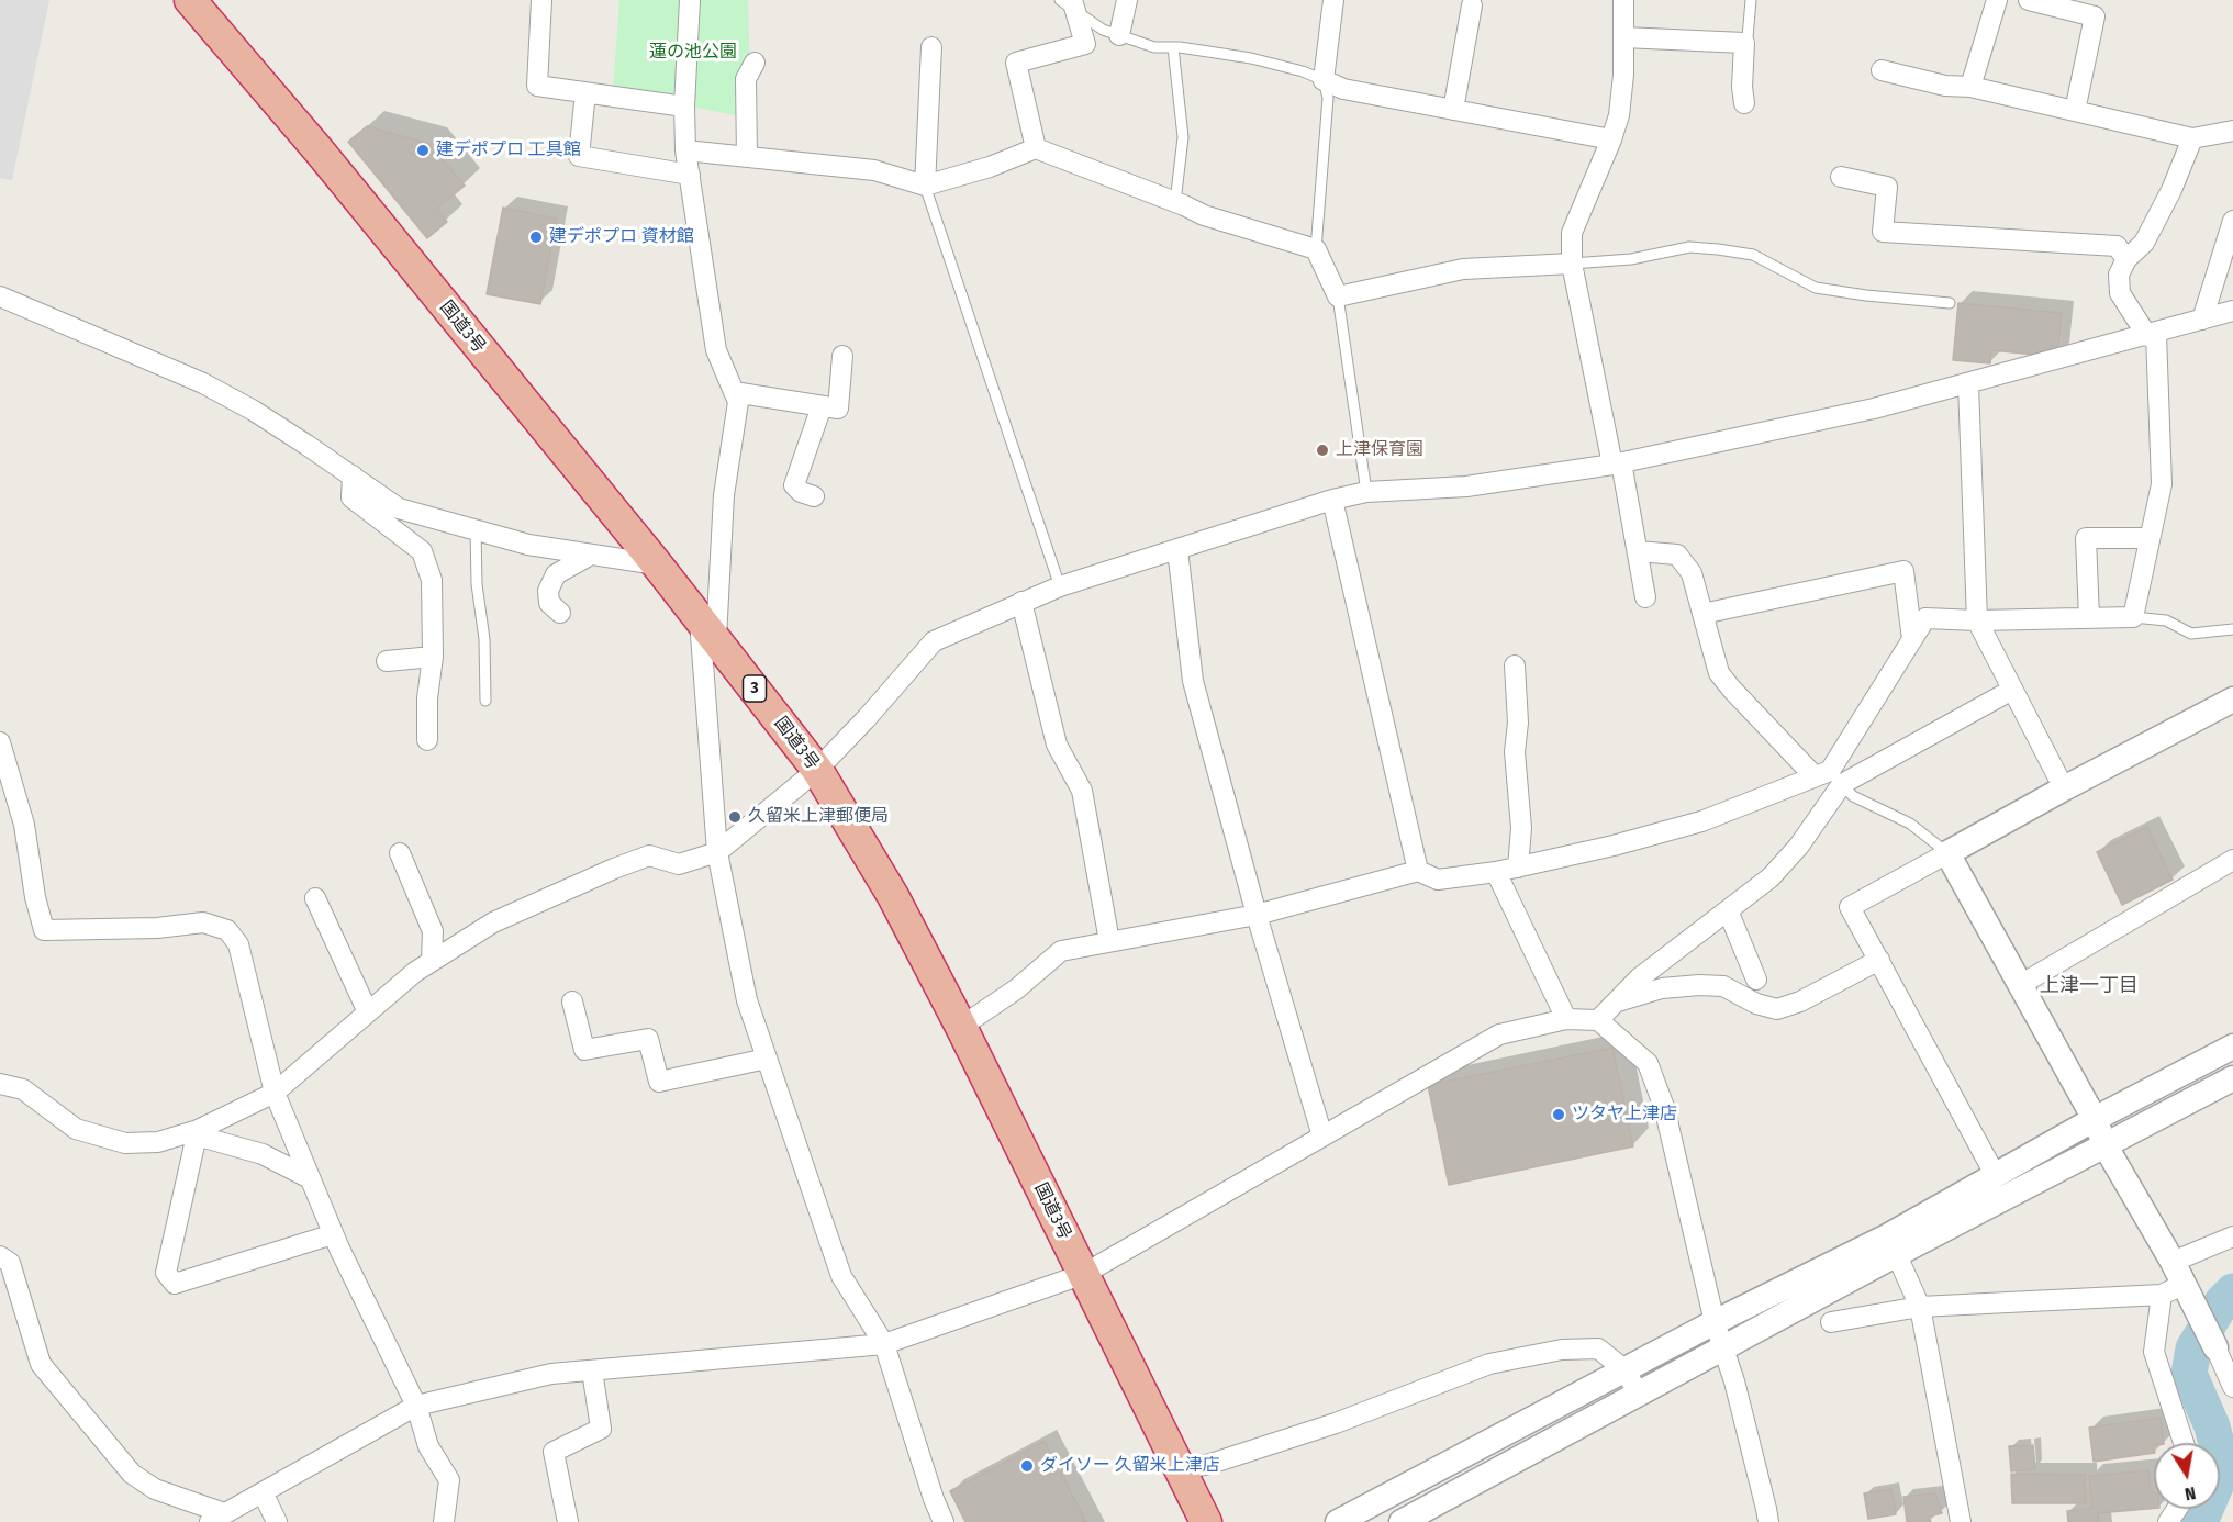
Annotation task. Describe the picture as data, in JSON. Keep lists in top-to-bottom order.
{
  "streets": {
    "highway": ["国道3号", "3"]
  },
  "districts": ["上津一丁目"],
  "parks": ["蓮の池公園"],
  "places": [
    "建デポプロ 工具館",
    "建デポプロ 資材館",
    "上津保育園",
    "久留米上津郵便局",
    "ツタヤ上津店",
    "ダイソー 久留米上津店"
  ],
  "north": "bottom"
}
